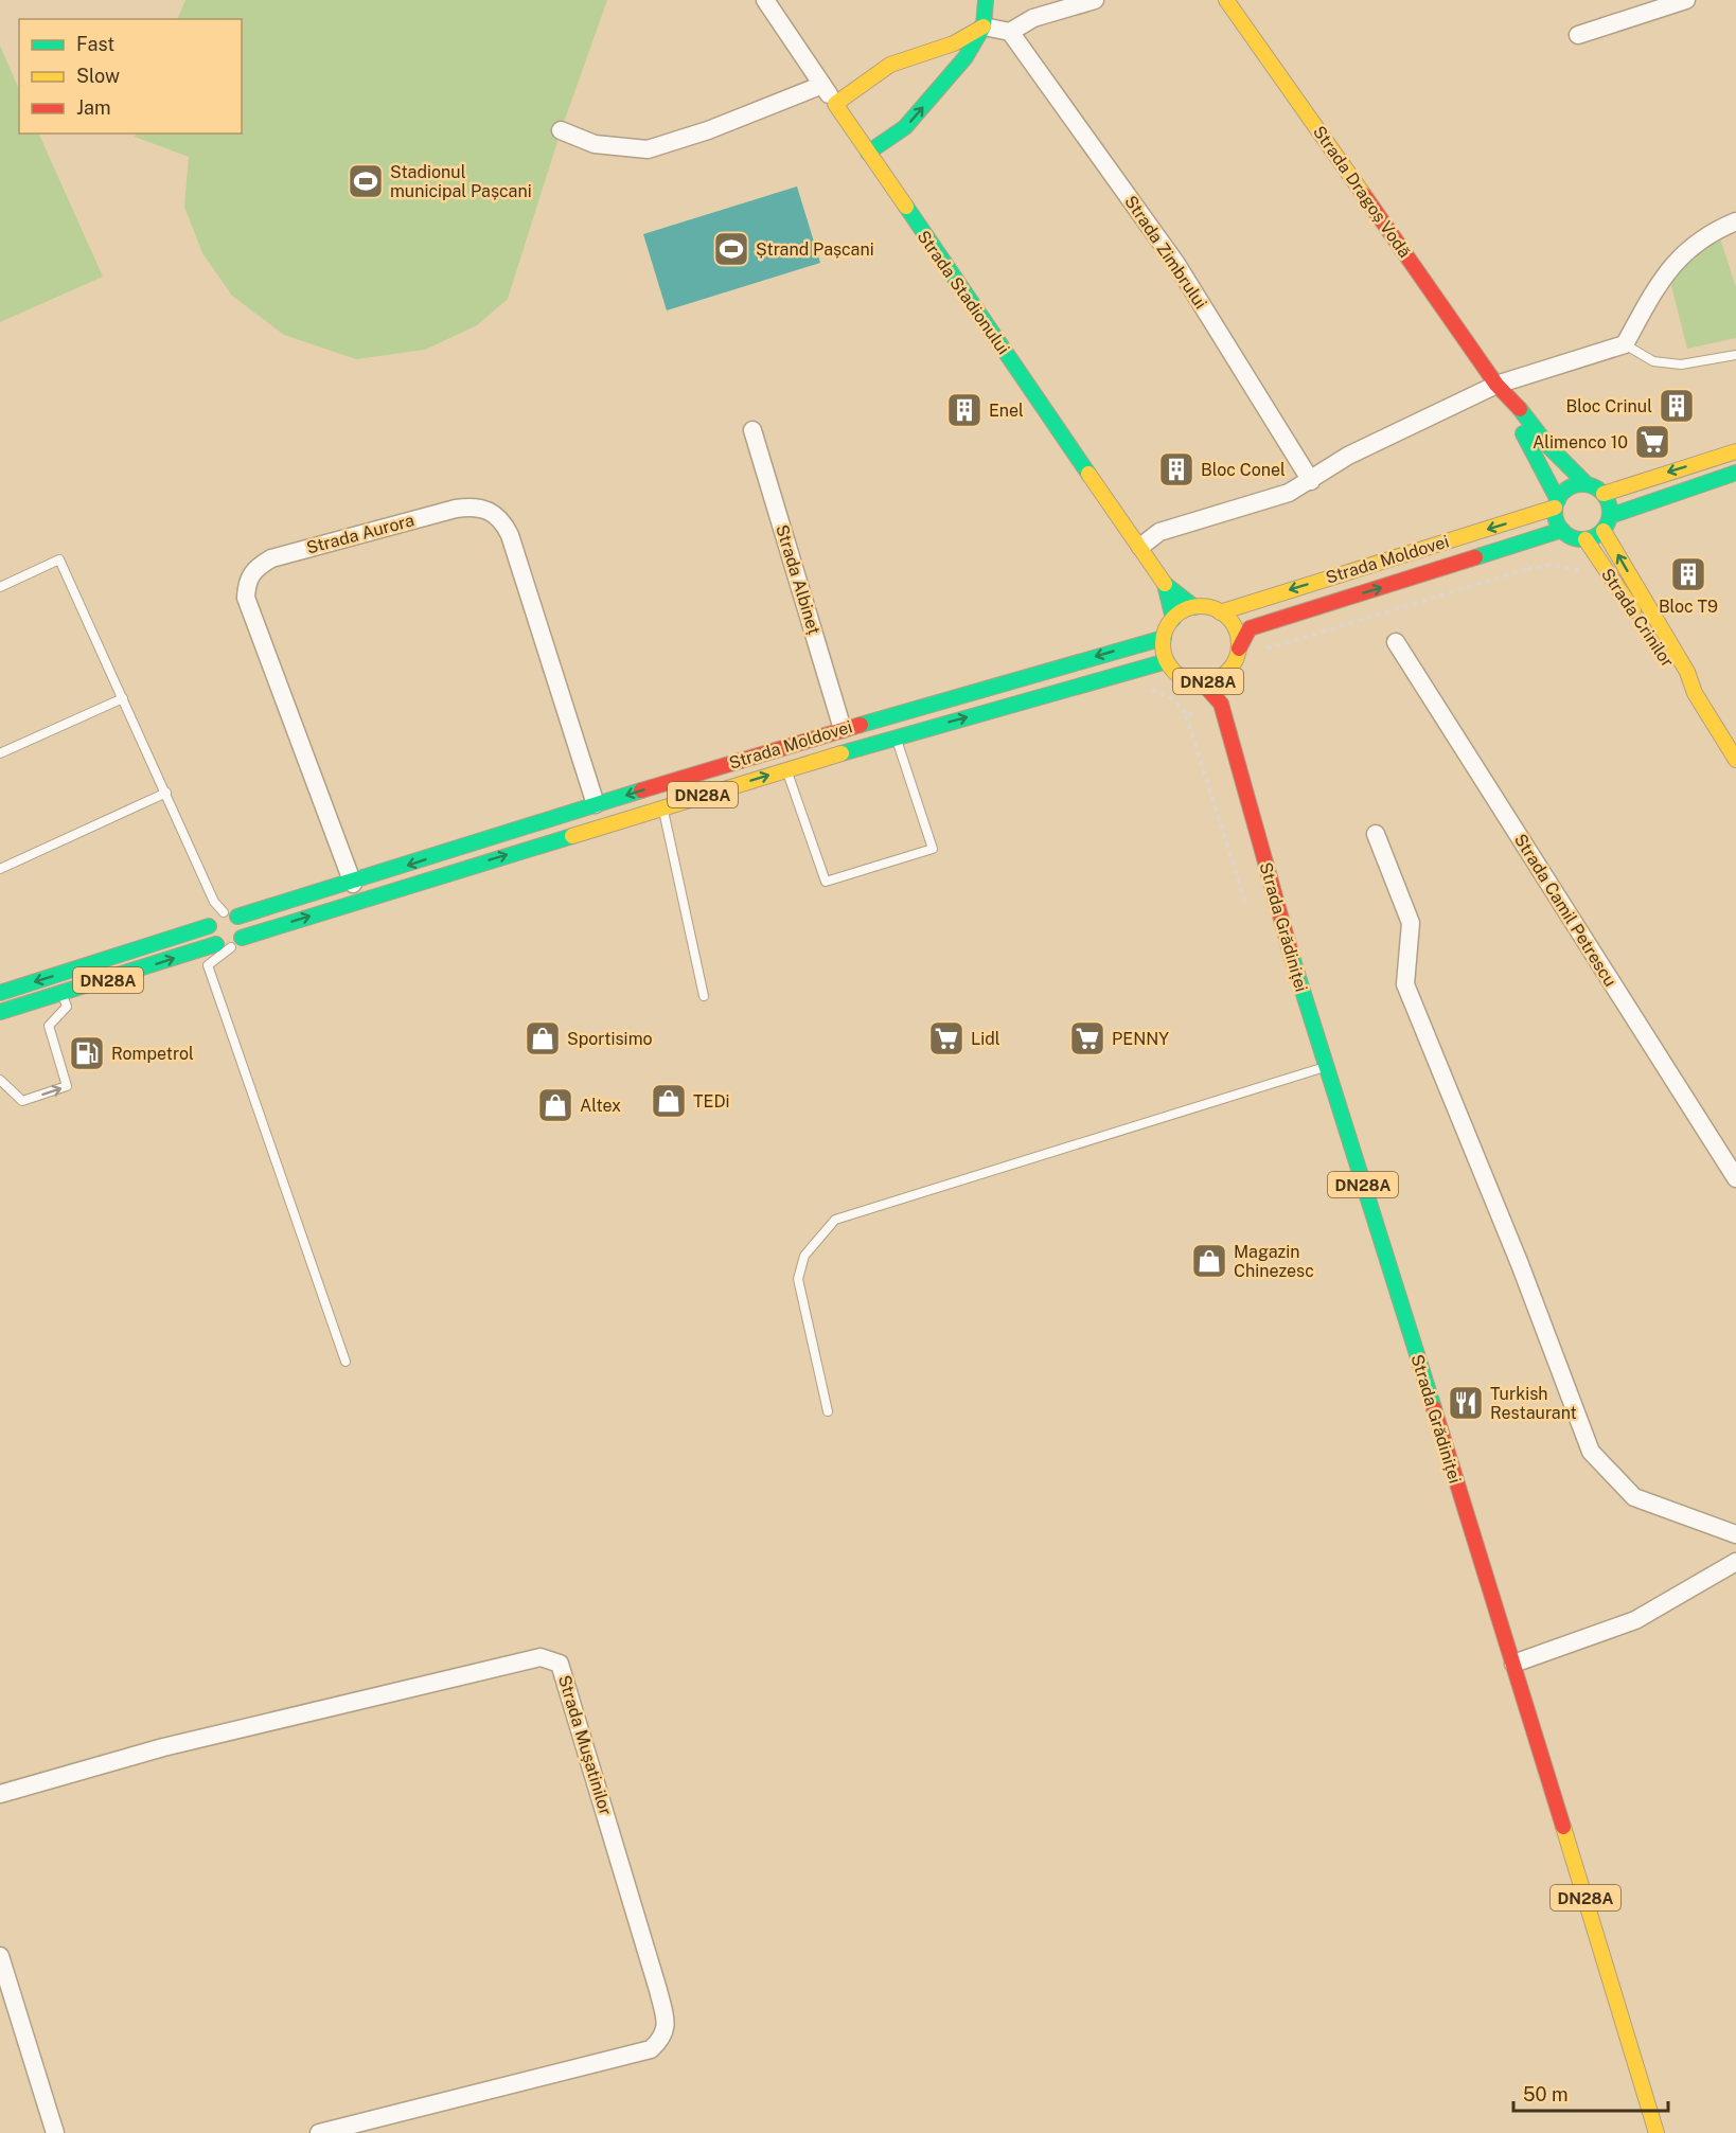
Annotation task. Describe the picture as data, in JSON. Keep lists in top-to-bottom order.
{
  "streets": {
    "main road": [
      "Strada Dragoș Vodă",
      "Strada Stadionului",
      "Strada Moldovei",
      "Strada Crinilor",
      "DN28A",
      "Strada Grădiniței"
    ],
    "street": [
      "Strada Zimbrului",
      "Strada Aurora",
      "Strada Albineț",
      "Strada Camil Petrescu",
      "Strada Mușatinilor"
    ]
  },
  "crossings": [
    ["Strada Dragoș Vodă", "Strada Moldovei"],
    ["Strada Dragoș Vodă", "Strada Crinilor"],
    ["Strada Stadionului", "Strada Moldovei"],
    ["Strada Stadionului", "DN28A"],
    ["Strada Stadionului", "Strada Grădiniței"],
    ["Strada Aurora", "Strada Moldovei"],
    ["Strada Moldovei", "Strada Albineț"],
    ["Strada Moldovei", "Strada Crinilor"],
    ["Strada Moldovei", "DN28A"],
    ["Strada Moldovei", "Strada Grădiniței"],
    ["DN28A", "Strada Grădiniței"]
  ],
  "places": {
    "sports": ["Stadionul municipal Pașcani", "Ștrand Pașcani"],
    "building": [
      "Bloc Crinul",
      "Enel",
      "Bloc Conel",
      "Bloc T9"
    ],
    "supermarket": ["Alimenco 10", "Lidl", "PENNY"],
    "shop": [
      "Sportisimo",
      "TEDi",
      "Altex",
      "Magazin Chinezesc"
    ],
    "fuel station": ["Rompetrol"],
    "restaurant": ["Turkish Restaurant"]
  },
  "legend": ["Fast", "Slow", "Jam"],
  "scale_bar": "50 m"
}
